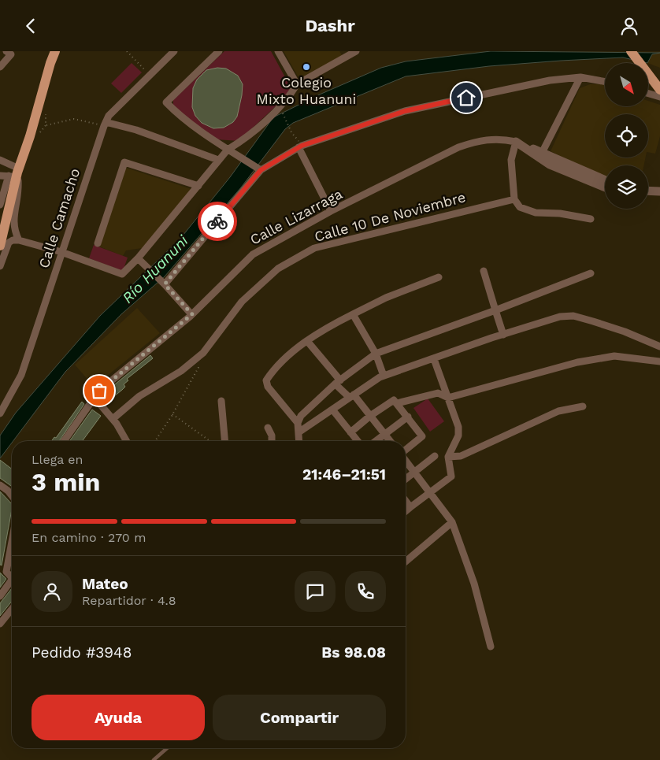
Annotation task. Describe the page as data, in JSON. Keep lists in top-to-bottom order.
{
  "streets": {
    "street": ["Calle Lizarraga", "Calle 10 De Noviembre", "Calle Camacho"]
  },
  "water": ["Río Huanuni"],
  "places": ["Colegio Mixto Huanuni"],
  "north": "bottom right",
  "page": {
    "header": "Dashr",
    "heading": ["3 min", "Llega en", "21:46–21:51"],
    "panel": [
      "Mateo",
      "Repartidor · 4.8",
      "Pedido #3948",
      "Bs 98.08"
    ],
    "bar": "En camino · 270 m",
    "buttons": ["Ayuda", "Compartir"]
  }
}
